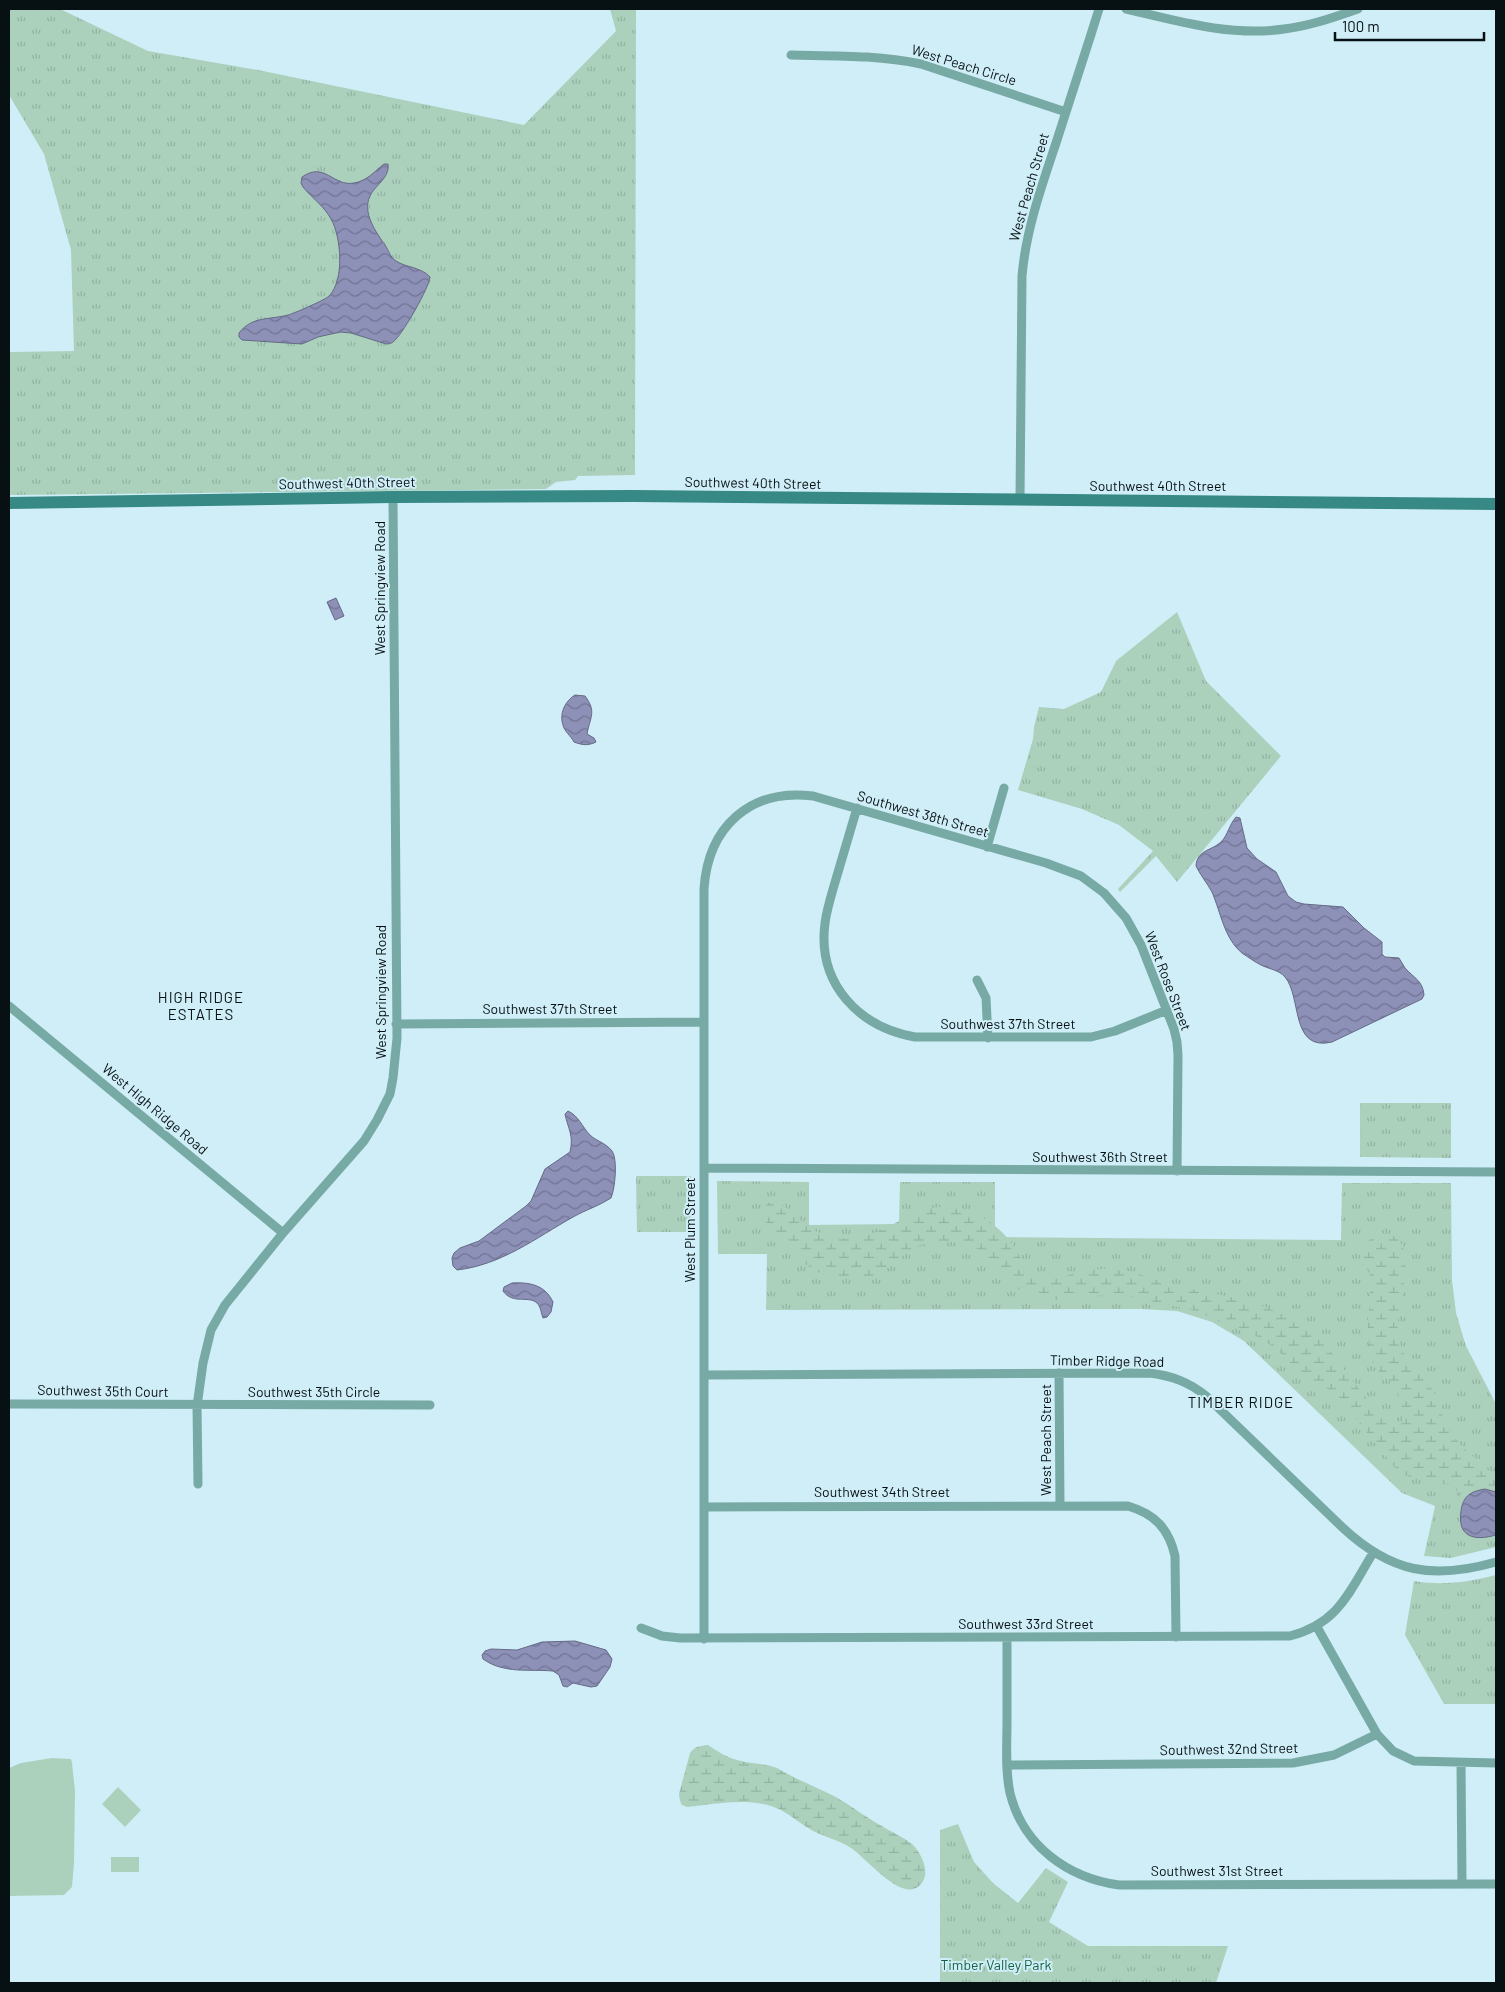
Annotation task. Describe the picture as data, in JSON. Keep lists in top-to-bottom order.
{
  "streets": {
    "main road": ["Southwest 40th Street"],
    "street": [
      "West Peach Circle",
      "West Peach Street",
      "West Springview Road",
      "Southwest 38th Street",
      "West Rose Street",
      "Southwest 37th Street",
      "West High Ridge Road",
      "Southwest 36th Street",
      "West Plum Street",
      "Timber Ridge Road",
      "Southwest 35th Court",
      "Southwest 35th Circle",
      "Southwest 34th Street",
      "Southwest 33rd Street",
      "Southwest 32nd Street",
      "Southwest 31st Street"
    ]
  },
  "crossings": [
    ["West Peach Circle", "West Peach Street"],
    ["West Peach Street", "Southwest 40th Street"],
    ["West Peach Street", "Timber Ridge Road"],
    ["West Peach Street", "Southwest 34th Street"],
    ["Southwest 40th Street", "West Springview Road"],
    ["West Springview Road", "Southwest 37th Street"],
    ["West Springview Road", "West High Ridge Road"],
    ["West Springview Road", "Southwest 35th Court"],
    ["West Springview Road", "Southwest 35th Circle"],
    ["Southwest 38th Street", "West Rose Street"],
    ["Southwest 38th Street", "Southwest 37th Street"],
    ["Southwest 38th Street", "West Plum Street"],
    ["West Rose Street", "Southwest 37th Street"],
    ["West Rose Street", "Southwest 36th Street"],
    ["Southwest 37th Street", "West Plum Street"],
    ["Southwest 36th Street", "West Plum Street"],
    ["West Plum Street", "Timber Ridge Road"],
    ["West Plum Street", "Southwest 34th Street"],
    ["West Plum Street", "Southwest 33rd Street"],
    ["Timber Ridge Road", "Southwest 33rd Street"],
    ["Southwest 35th Court", "Southwest 35th Circle"],
    ["Southwest 32nd Street", "Southwest 31st Street"]
  ],
  "districts": ["HIGH RIDGE ESTATES", "TIMBER RIDGE"],
  "parks": ["Timber Valley Park"],
  "scale_bar": "100 m"
}
